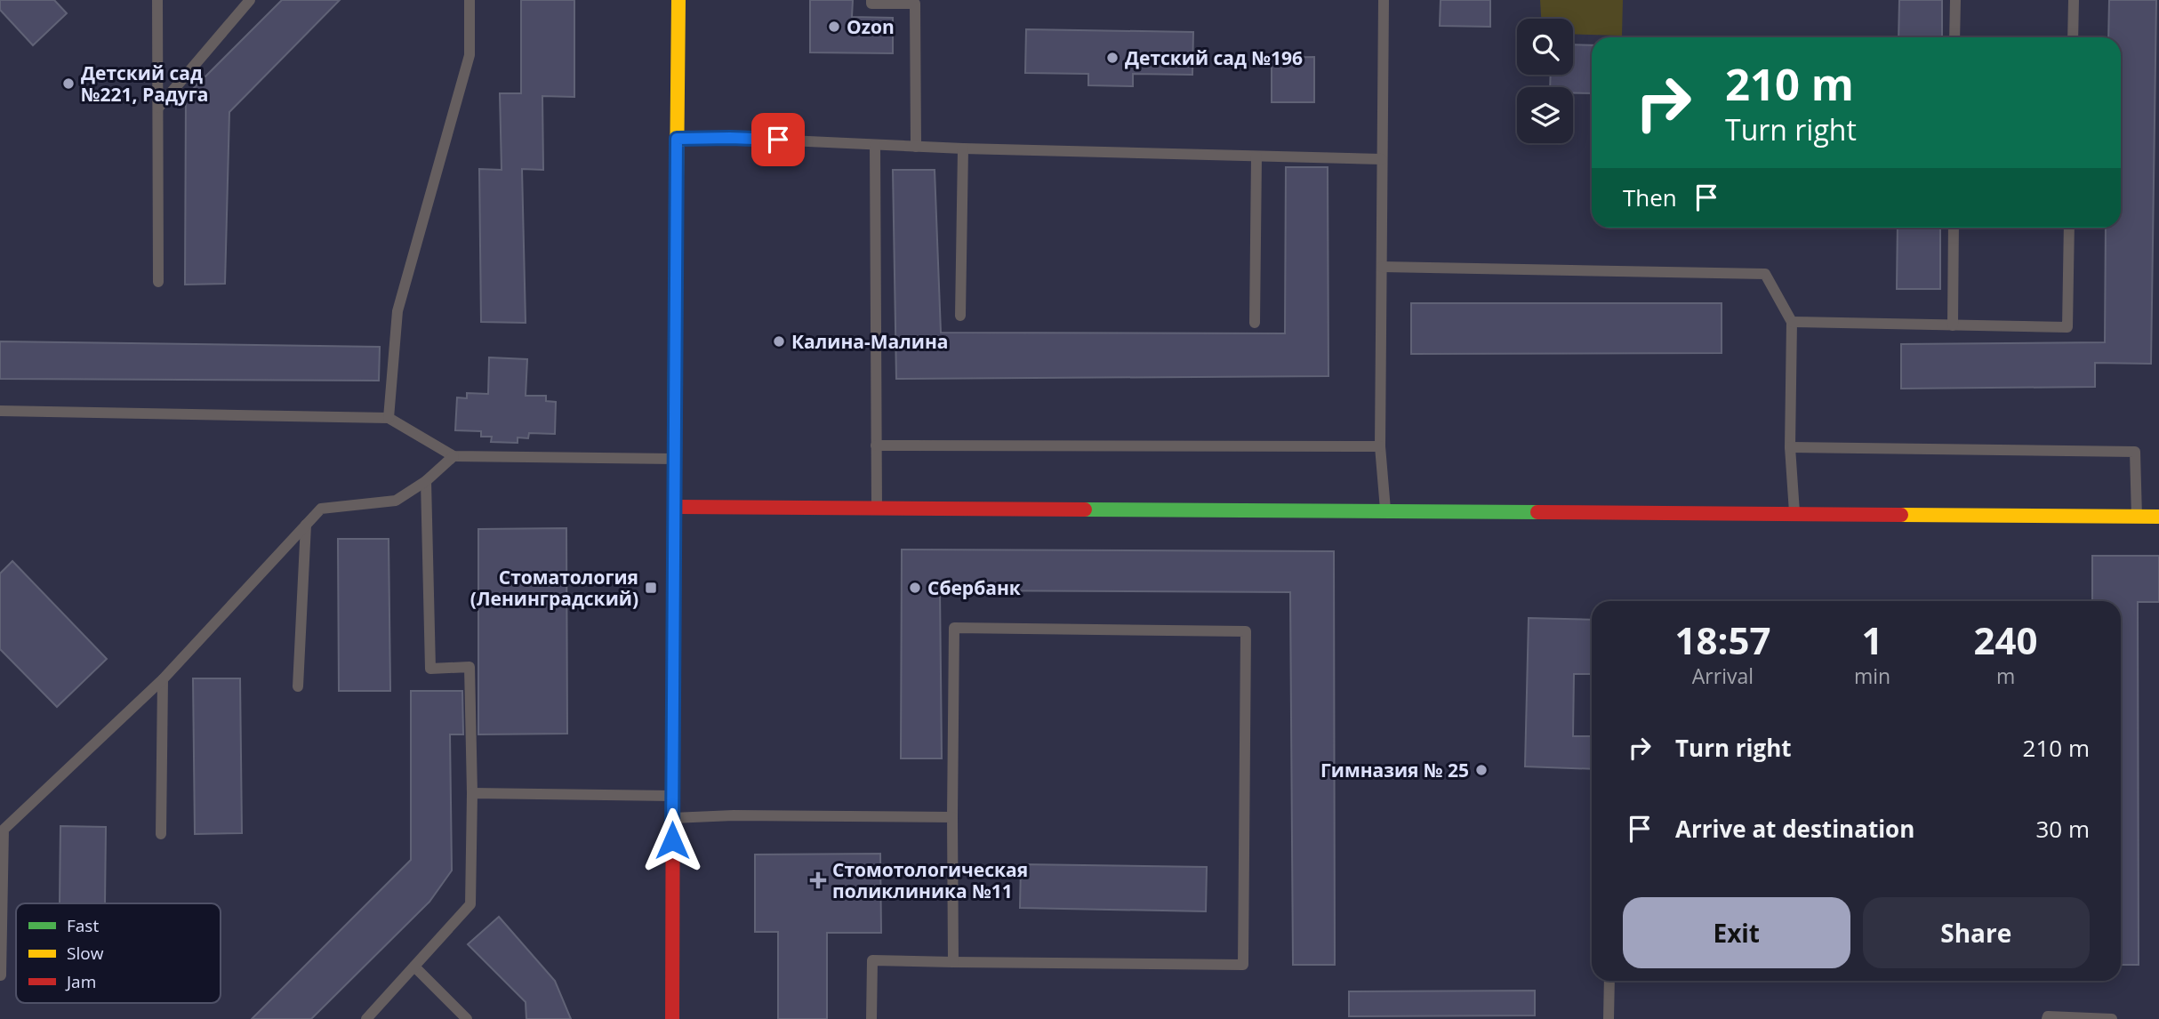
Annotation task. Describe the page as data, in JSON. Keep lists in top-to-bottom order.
{
  "places": {
    "other": [
      "Ozon",
      "Детский сад №196",
      "Детский сад №221, Радуга",
      "Калина-Малина",
      "Сбербанк",
      "Гимназия № 25"
    ],
    "transit": ["Стоматология (Ленинградский)"],
    "health": ["Стомотологическая поликлиника №11"]
  },
  "legend": ["Fast", "Slow", "Jam"],
  "page": {
    "turn": ["210 m", "Turn right"],
    "then": "Then",
    "eta": [
      "18:57",
      "Arrival",
      "1",
      "min",
      "240",
      "m"
    ],
    "list": [
      {
        "name": "Turn right",
        "value": "210 m"
      },
      {
        "name": "Arrive at destination",
        "value": "30 m"
      }
    ],
    "buttons": ["Exit", "Share"]
  }
}
